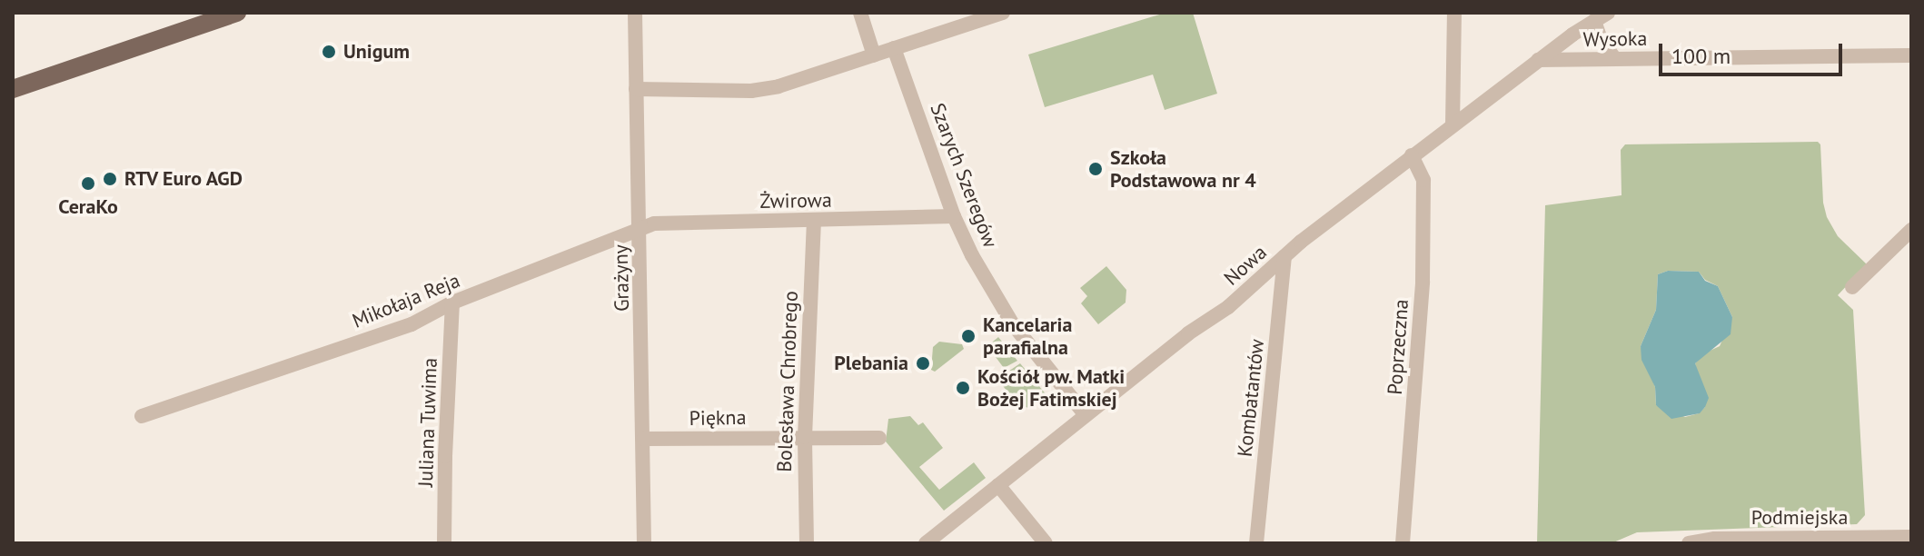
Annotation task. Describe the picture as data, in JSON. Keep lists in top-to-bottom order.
{
  "streets": {
    "street": [
      "Wysoka",
      "Szarych Szeregów",
      "Żwirowa",
      "Nowa",
      "Grażyny",
      "Mikołaja Reja",
      "Poprzeczna",
      "Bolesława Chrobrego",
      "Kombatantów",
      "Piękna",
      "Juliana Tuwima",
      "Podmiejska"
    ]
  },
  "crossings": [
    ["Wysoka", "Nowa"],
    ["Szarych Szeregów", "Żwirowa"],
    ["Szarych Szeregów", "Nowa"],
    ["Żwirowa", "Grażyny"],
    ["Żwirowa", "Mikołaja Reja"],
    ["Żwirowa", "Bolesława Chrobrego"],
    ["Nowa", "Poprzeczna"],
    ["Nowa", "Kombatantów"],
    ["Grażyny", "Mikołaja Reja"],
    ["Grażyny", "Piękna"],
    ["Mikołaja Reja", "Juliana Tuwima"],
    ["Bolesława Chrobrego", "Piękna"]
  ],
  "places": [
    "Unigum",
    "Szkoła Podstawowa nr 4",
    "RTV Euro AGD",
    "CeraKo",
    "Kancelaria parafialna",
    "Plebania",
    "Kościół pw. Matki Bożej Fatimskiej"
  ],
  "scale_bar": "100 m"
}
